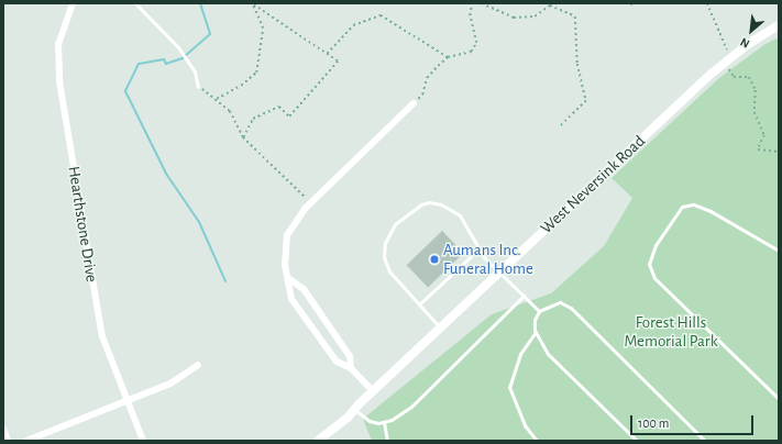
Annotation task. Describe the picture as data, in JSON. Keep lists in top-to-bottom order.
{
  "streets": {
    "street": ["West Neversink Road", "Hearthstone Drive"]
  },
  "parks": ["Forest Hills Memorial Park"],
  "places": ["Aumans Inc. Funeral Home"],
  "scale_bar": "100 m",
  "north": "bottom left"
}
